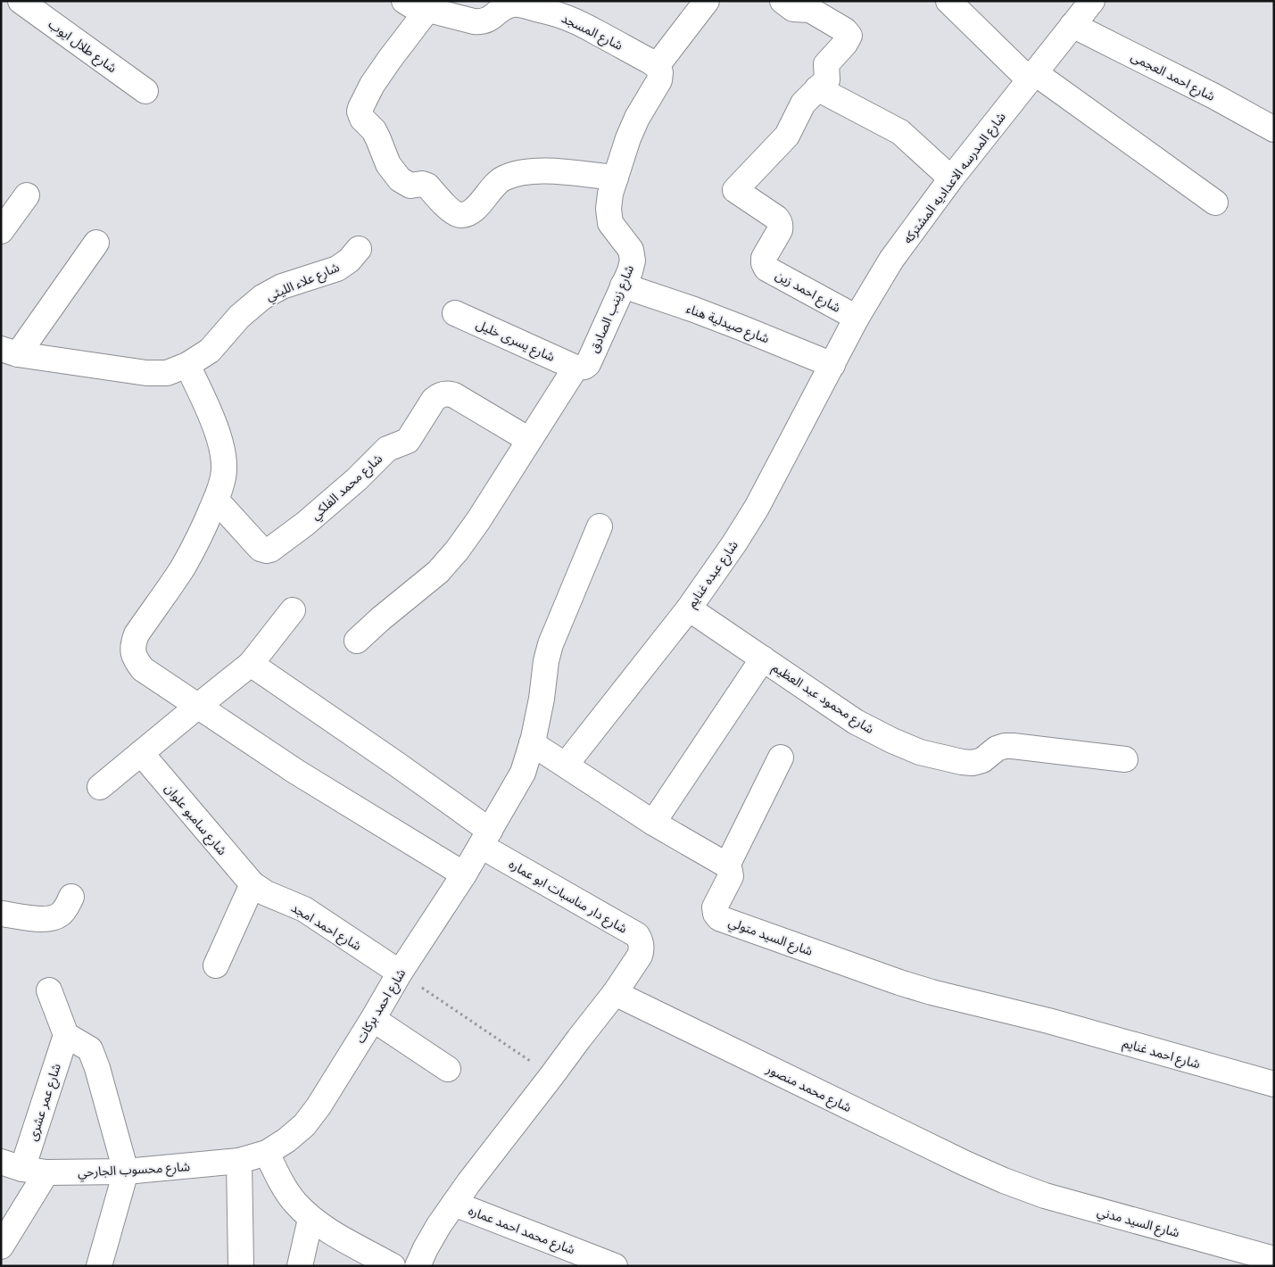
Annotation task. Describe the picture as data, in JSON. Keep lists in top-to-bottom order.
{
  "streets": {
    "street": [
      "شارع المسجد",
      "شارع طلال ايوب",
      "شارع احمد العجمى",
      "شارع المدرسه الاعداديه المشتركه",
      "شارع علاء الليثي",
      "شارع احمد زين",
      "شارع زينب الصادق",
      "شارع صيدلية هناء",
      "شارع يسرى خليل",
      "شارع محمد الفلكي",
      "شارع عبده غنايم",
      "شارع محمود عبد العظيم",
      "شارع سامبو علوان",
      "شارع دار مناسبات ابو عماره",
      "شارع احمد امجد",
      "شارع السيد متولي",
      "شارع احمد بركات",
      "شارع احمد غنايم",
      "شارع محمد منصور",
      "شارع عمر عشرى",
      "شارع محسوب الجارحي",
      "شارع السيد مدني",
      "شارع محمد احمد عماره"
    ]
  },
  "crossings": [
    ["شارع المسجد", "شارع زينب الصادق"],
    ["شارع احمد العجمى", "شارع المدرسه الاعداديه المشتركه"],
    ["شارع المدرسه الاعداديه المشتركه", "شارع احمد زين"],
    ["شارع المدرسه الاعداديه المشتركه", "شارع صيدلية هناء"],
    ["شارع المدرسه الاعداديه المشتركه", "شارع عبده غنايم"],
    ["شارع زينب الصادق", "شارع صيدلية هناء"],
    ["شارع زينب الصادق", "شارع يسرى خليل"],
    ["شارع صيدلية هناء", "شارع عبده غنايم"],
    ["شارع عبده غنايم", "شارع محمود عبد العظيم"],
    ["شارع سامبو علوان", "شارع احمد امجد"],
    ["شارع دار مناسبات ابو عماره", "شارع احمد بركات"],
    ["شارع دار مناسبات ابو عماره", "شارع محمد منصور"],
    ["شارع احمد امجد", "شارع احمد بركات"],
    ["شارع السيد متولي", "شارع احمد غنايم"],
    ["شارع احمد بركات", "شارع محسوب الجارحي"],
    ["شارع محمد منصور", "شارع السيد مدني"],
    ["شارع عمر عشرى", "شارع محسوب الجارحي"]
  ]
}
